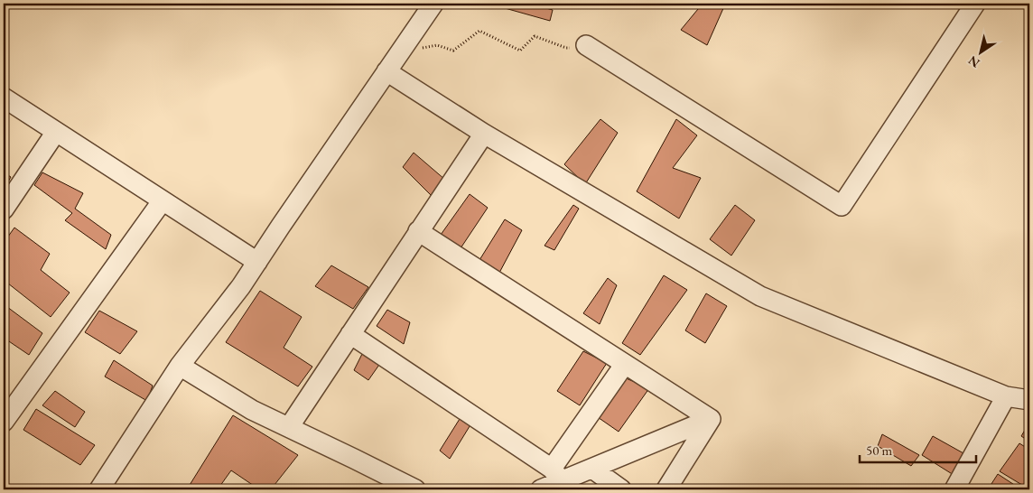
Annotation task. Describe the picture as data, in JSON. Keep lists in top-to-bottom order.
{
  "scale_bar": "50 m",
  "north": "bottom left"
}
